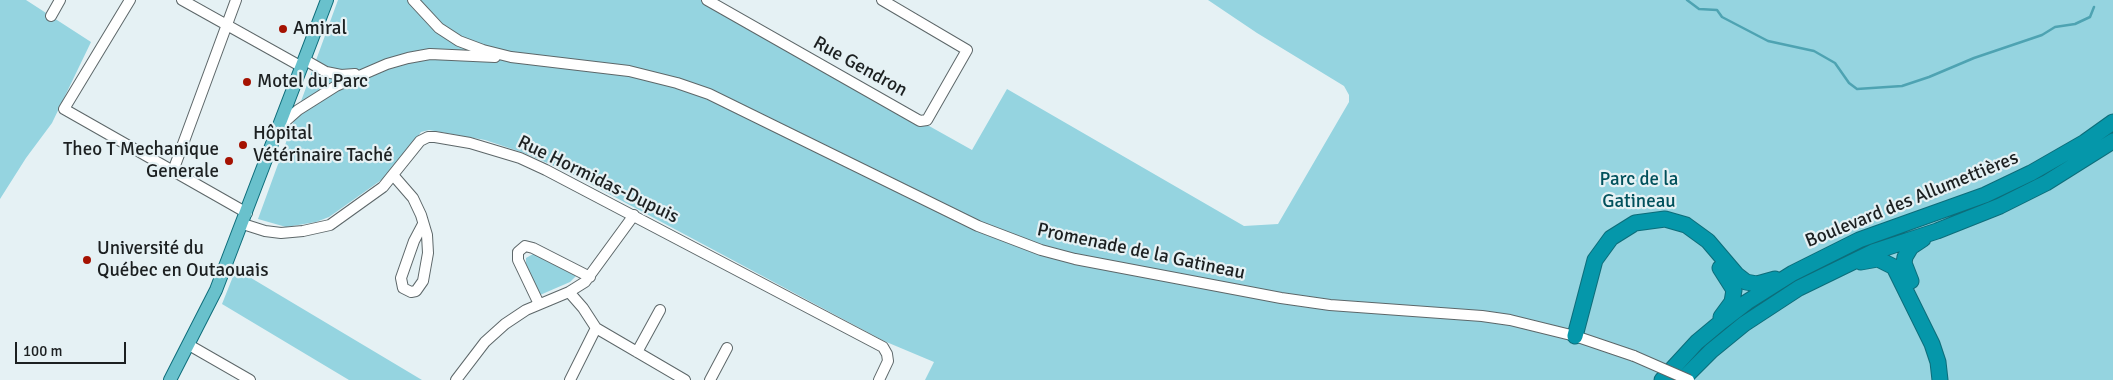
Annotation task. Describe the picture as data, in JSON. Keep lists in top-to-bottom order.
{
  "streets": {
    "highway": ["Boulevard des Allumettières"],
    "street": ["Rue Gendron", "Rue Hormidas-Dupuis", "Promenade de la Gatineau"]
  },
  "parks": ["Parc de la Gatineau"],
  "places": [
    "Amiral",
    "Motel du Parc",
    "Hôpital Vétérinaire Taché",
    "Theo T Mechanique Generale",
    "Université du Québec en Outaouais"
  ],
  "scale_bar": "100 m"
}
